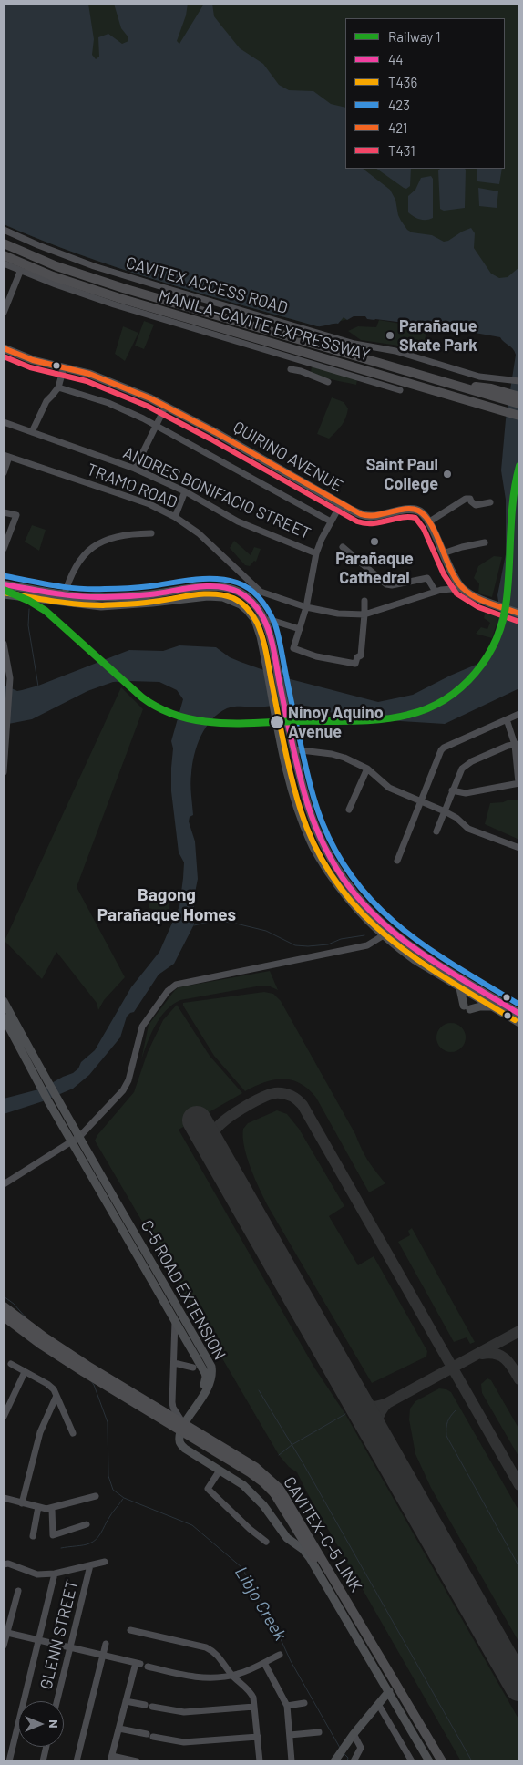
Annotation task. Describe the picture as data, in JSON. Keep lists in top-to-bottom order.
{
  "streets": {
    "highway": ["MANILA–CAVITE EXPRESSWAY", "CAVITEX–C-5 LINK"],
    "main road": ["QUIRINO AVENUE", "C-5 ROAD EXTENSION"],
    "street": [
      "CAVITEX ACCESS ROAD",
      "TRAMO ROAD",
      "ANDRES BONIFACIO STREET",
      "GLENN STREET"
    ]
  },
  "districts": ["Bagong Parañaque Homes"],
  "water": ["Libjo Creek"],
  "places": [
    "Parañaque Skate Park",
    "Saint Paul College",
    "Parañaque Cathedral",
    "Ninoy Aquino Avenue"
  ],
  "lines": [
    "transit line 421",
    "transit line T431",
    "rail line 1",
    "transit line 423",
    "transit line 44",
    "transit line T436"
  ],
  "legend": [
    "Railway 1",
    "44",
    "T436",
    "423",
    "421",
    "T431"
  ],
  "north": "right"
}
